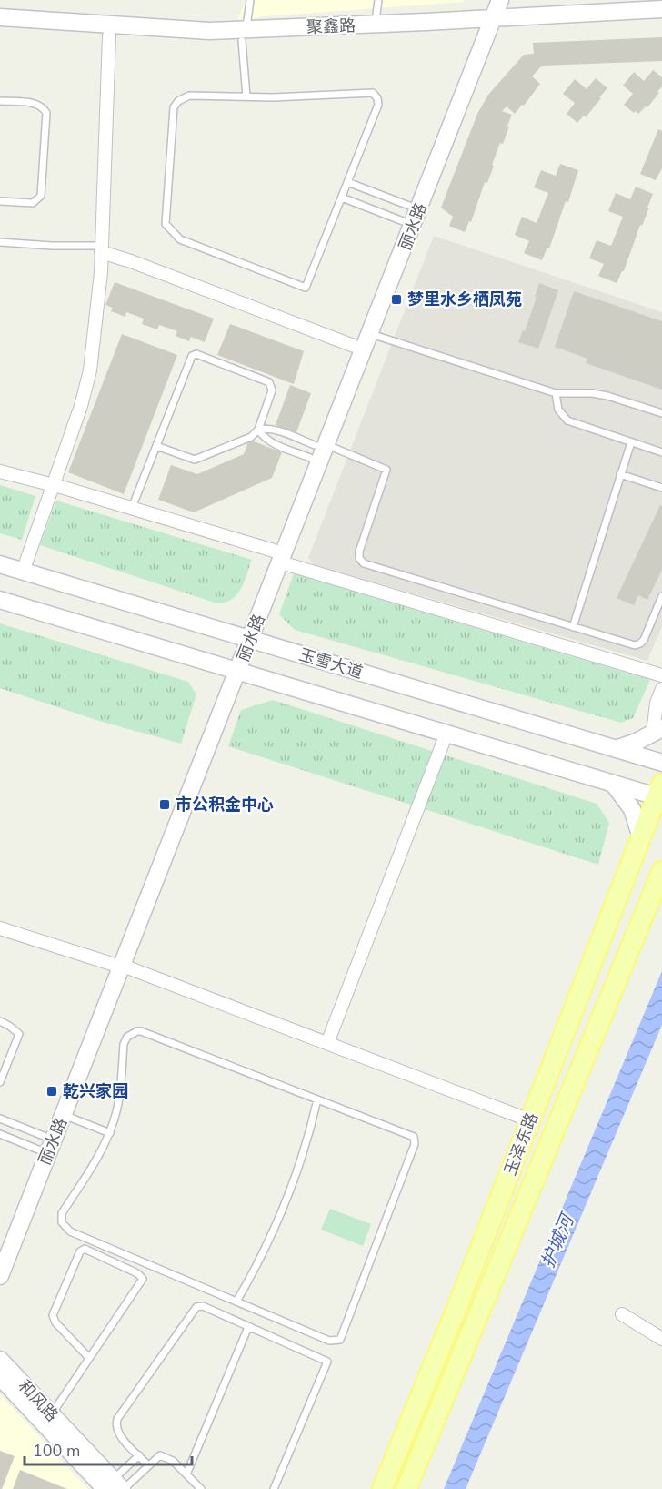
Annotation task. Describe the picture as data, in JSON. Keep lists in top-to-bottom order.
{
  "streets": {
    "main road": [
      "聚鑫路",
      "丽水路",
      "玉雪大道",
      "玉泽东路",
      "和风路"
    ]
  },
  "crossings": [
    ["聚鑫路", "丽水路"],
    ["丽水路", "玉雪大道"],
    ["玉雪大道", "玉泽东路"]
  ],
  "water": ["护城河"],
  "places": {
    "transit": ["梦里水乡栖凤苑", "市公积金中心", "乾兴家园"]
  },
  "scale_bar": "100 m"
}
